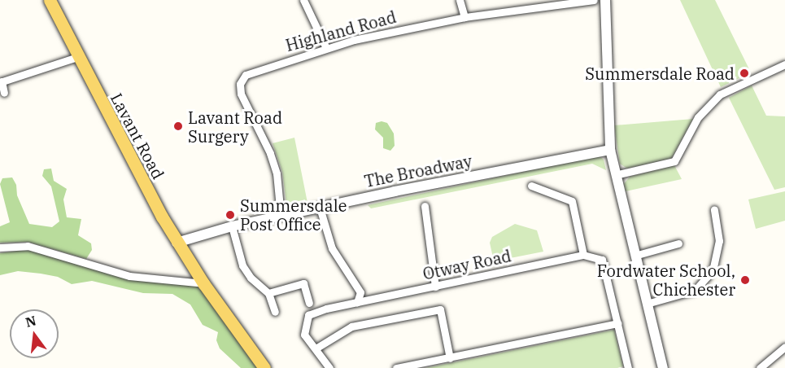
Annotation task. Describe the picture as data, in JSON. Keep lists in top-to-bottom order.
{
  "streets": {
    "main road": ["Lavant Road"],
    "street": ["Highland Road", "The Broadway", "Otway Road"]
  },
  "crossings": [
    ["Highland Road", "The Broadway"],
    ["Lavant Road", "The Broadway"]
  ],
  "places": [
    "Summersdale Road",
    "Lavant Road Surgery",
    "Summersdale Post Office",
    "Fordwater School, Chichester"
  ],
  "north": "top"
}
